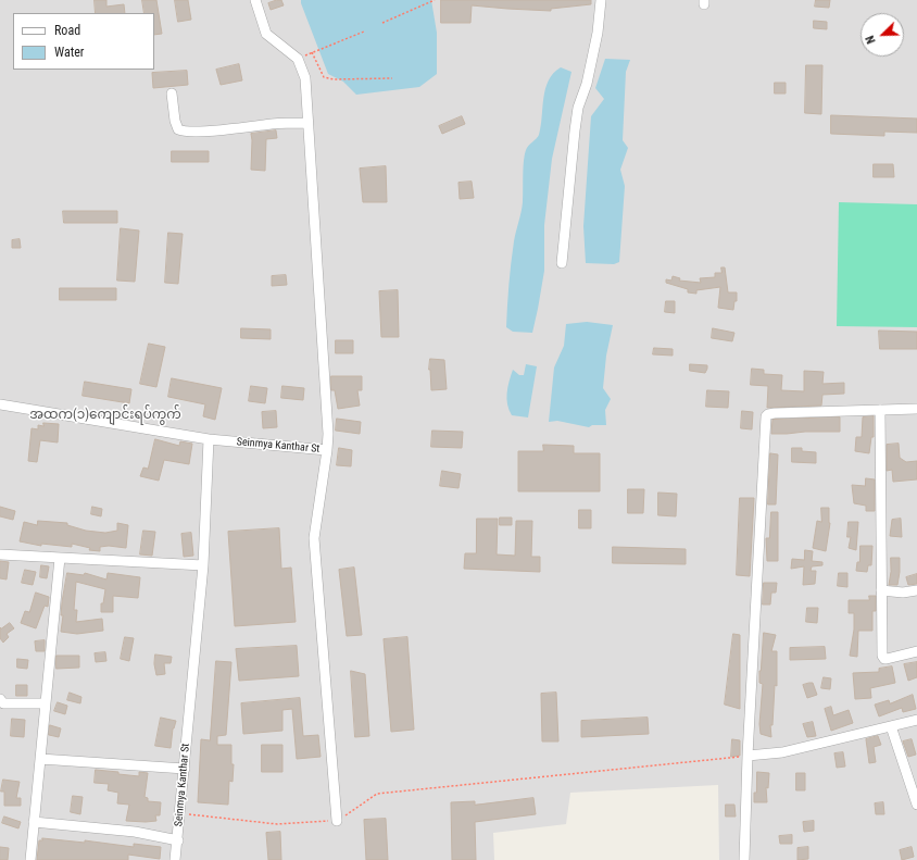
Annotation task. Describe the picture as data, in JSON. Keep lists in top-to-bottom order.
{
  "streets": {
    "street": ["Seinmya Kanthar St"]
  },
  "districts": ["အထက(၁)ကျောင်းရပ်ကွက်"],
  "legend": ["Road", "Water"],
  "north": "bottom left"
}
